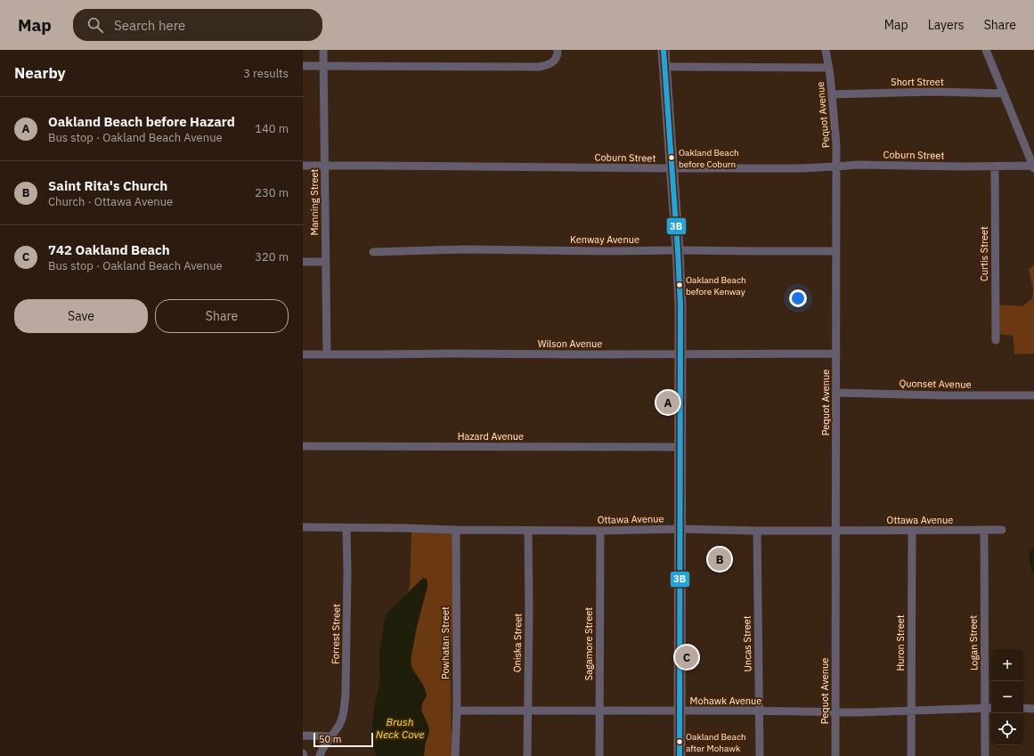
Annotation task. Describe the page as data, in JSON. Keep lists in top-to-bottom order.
{
  "streets": {
    "street": [
      "Short Street",
      "Pequot Avenue",
      "Coburn Street",
      "Manning Street",
      "Kenway Avenue",
      "Curtis Street",
      "Wilson Avenue",
      "Quonset Avenue",
      "Hazard Avenue",
      "Ottawa Avenue",
      "Forrest Street",
      "Powhatan Street",
      "Oniska Street",
      "Huron Street",
      "Logan Street",
      "Sagamore Street",
      "Uncas Street",
      "Mohawk Avenue"
    ]
  },
  "crossings": [
    ["Short Street", "Pequot Avenue"],
    ["Pequot Avenue", "Coburn Street"],
    ["Pequot Avenue", "Kenway Avenue"],
    ["Pequot Avenue", "Wilson Avenue"],
    ["Pequot Avenue", "Quonset Avenue"],
    ["Pequot Avenue", "Ottawa Avenue"],
    ["Pequot Avenue", "Mohawk Avenue"],
    ["Coburn Street", "Manning Street"],
    ["Coburn Street", "Curtis Street"],
    ["Manning Street", "Wilson Avenue"],
    ["Ottawa Avenue", "Forrest Street"],
    ["Ottawa Avenue", "Powhatan Street"],
    ["Ottawa Avenue", "Oniska Street"],
    ["Ottawa Avenue", "Huron Street"],
    ["Ottawa Avenue", "Logan Street"],
    ["Ottawa Avenue", "Sagamore Street"],
    ["Ottawa Avenue", "Uncas Street"],
    ["Powhatan Street", "Mohawk Avenue"],
    ["Oniska Street", "Mohawk Avenue"],
    ["Huron Street", "Mohawk Avenue"],
    ["Logan Street", "Mohawk Avenue"],
    ["Sagamore Street", "Mohawk Avenue"],
    ["Uncas Street", "Mohawk Avenue"]
  ],
  "water": ["Brush Neck Cove"],
  "places": ["Oakland Beach before Coburn", "Oakland Beach before Kenway", "Oakland Beach after Mohawk"],
  "lines": ["transit line 3B"],
  "scale_bar": "50 m",
  "page": {
    "header": "Map",
    "search": "Search here",
    "nav": ["Map", "Layers", "Share"],
    "heading": ["Nearby", "3 results"],
    "list": [
      {
        "mark": "A",
        "name": "Oakland Beach before Hazard",
        "note": "Bus stop · Oakland Beach Avenue",
        "value": "140 m"
      },
      {
        "mark": "B",
        "name": "Saint Rita's Church",
        "note": "Church · Ottawa Avenue",
        "value": "230 m"
      },
      {
        "mark": "C",
        "name": "742 Oakland Beach",
        "note": "Bus stop · Oakland Beach Avenue",
        "value": "320 m"
      }
    ],
    "buttons": ["Save", "Share"],
    "pins": ["A", "B", "C"],
    "map_buttons": ["+", "−"],
    "scale": "50 m"
  }
}
